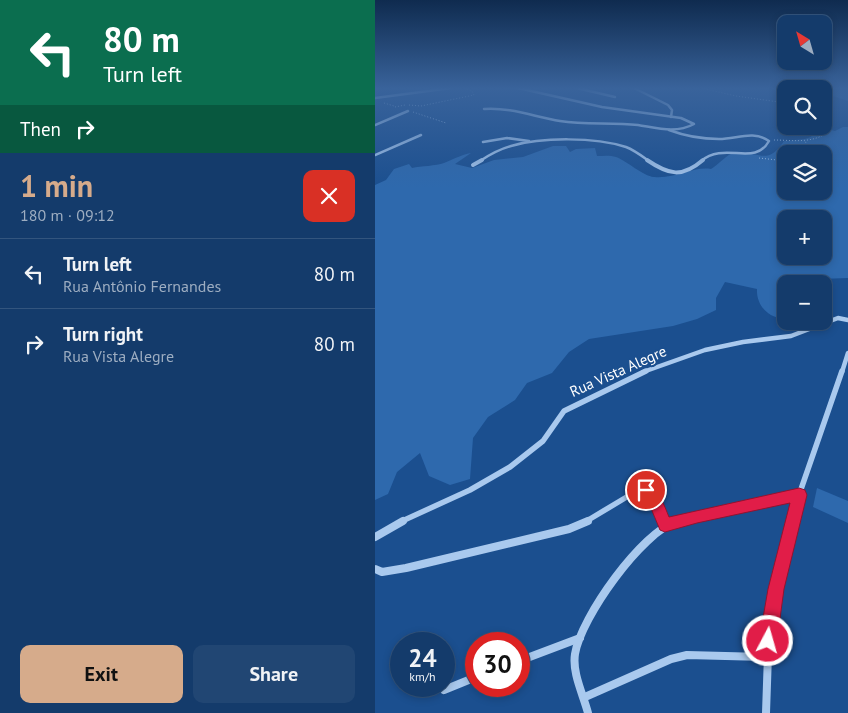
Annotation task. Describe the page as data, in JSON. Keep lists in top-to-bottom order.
{
  "streets": {
    "street": ["Rua Vista Alegre"]
  },
  "north": "top left",
  "page": {
    "turn": ["80 m", "Turn left"],
    "map_buttons": ["+", "−"],
    "then": "Then",
    "heading": ["1 min", "180 m · 09:12"],
    "list": [
      {
        "name": "Turn left",
        "note": "Rua Antônio Fernandes",
        "value": "80 m"
      },
      {
        "name": "Turn right",
        "note": "Rua Vista Alegre",
        "value": "80 m"
      }
    ],
    "speed": "24 km/h",
    "limit": "30",
    "buttons": ["Exit", "Share"]
  }
}
